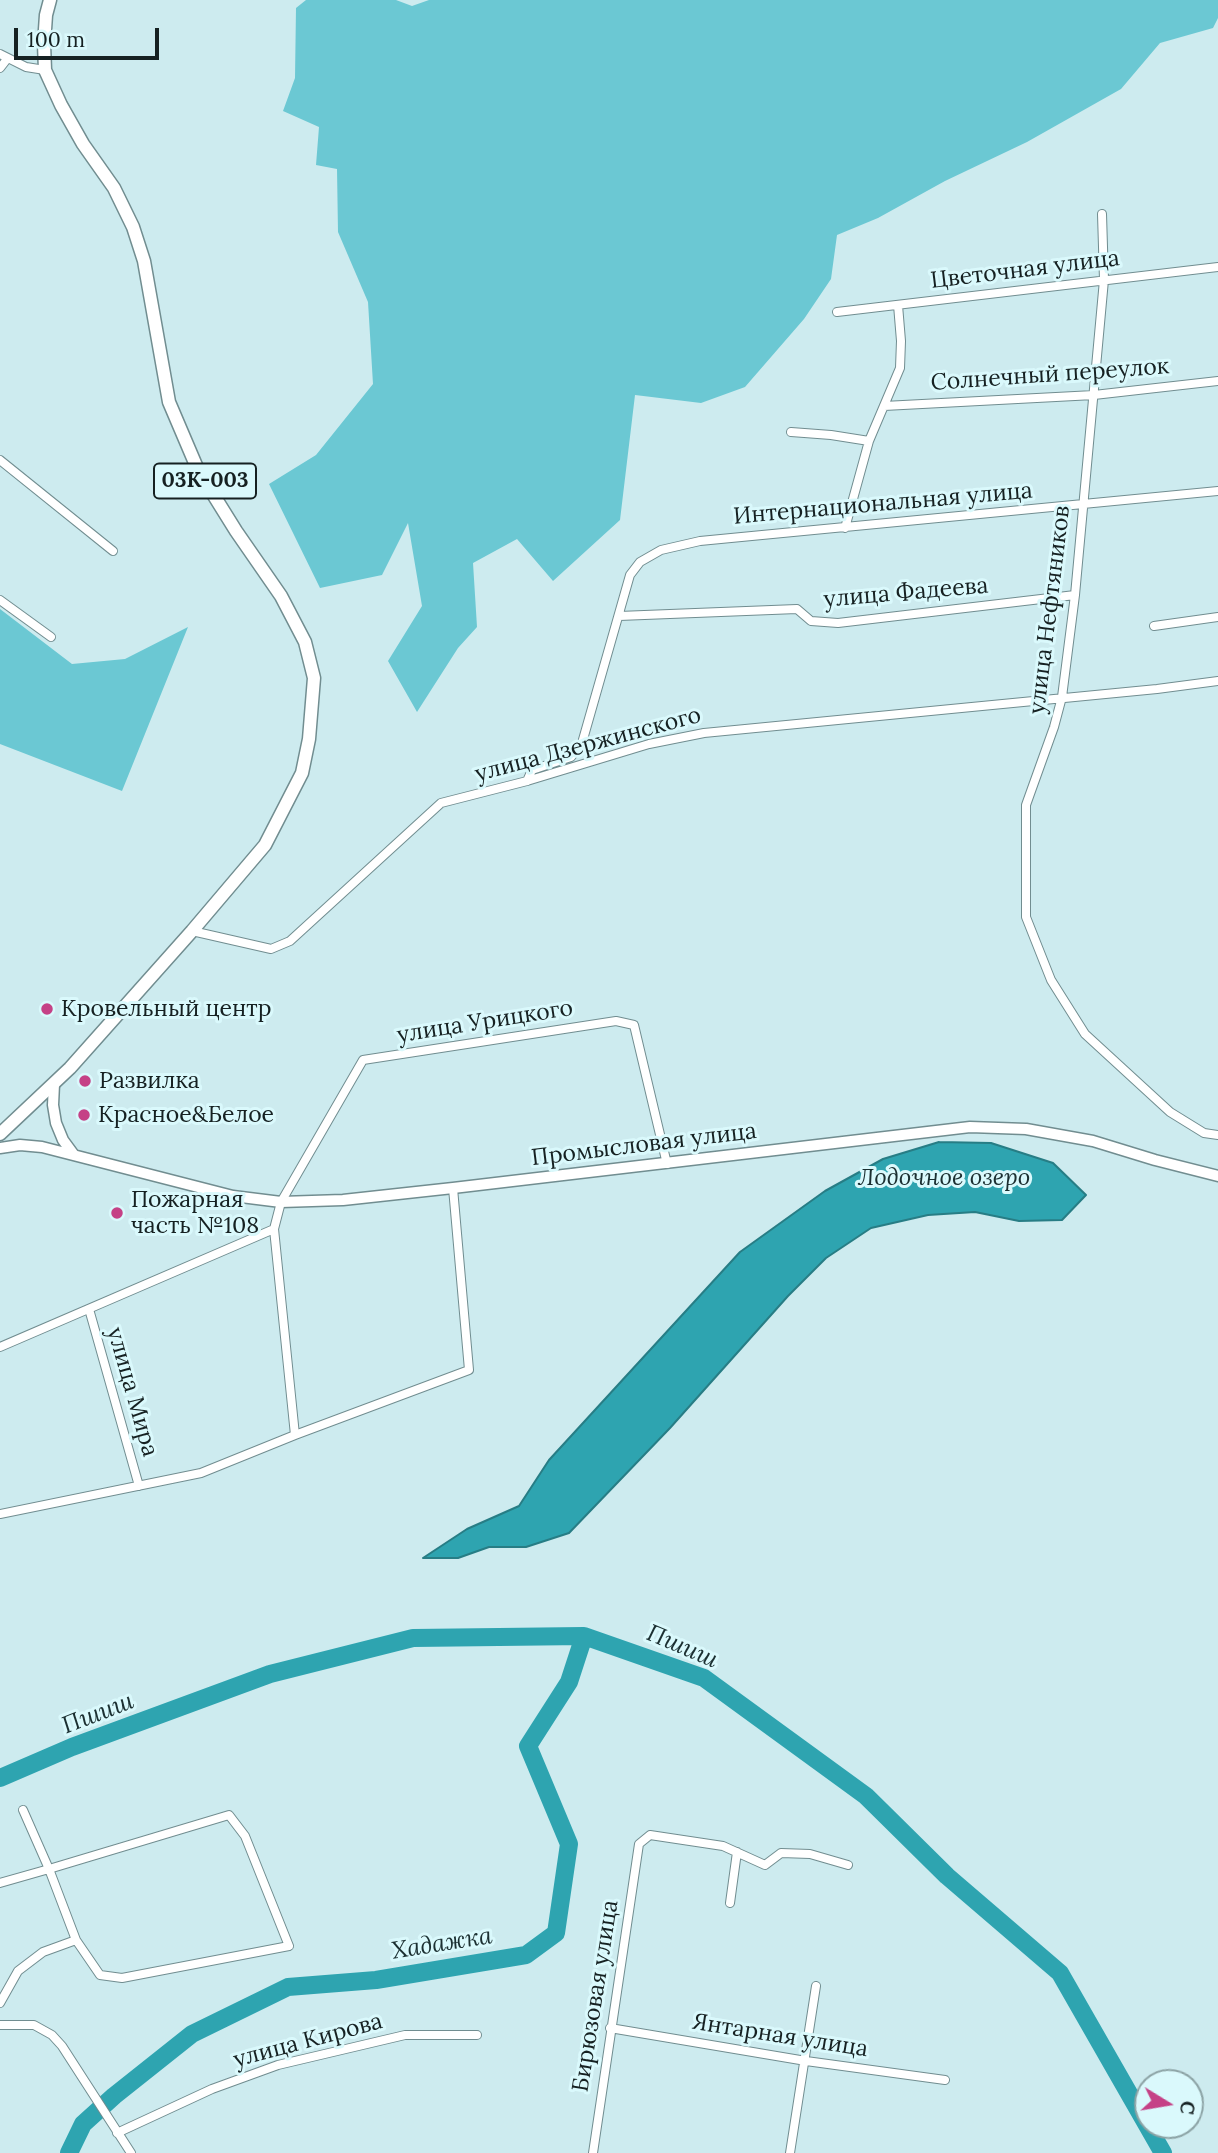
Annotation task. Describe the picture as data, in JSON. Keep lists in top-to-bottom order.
{
  "streets": {
    "main road": ["03К-003", "Промысловая улица"],
    "street": [
      "Цветочная улица",
      "Солнечный переулок",
      "Интернациональная улица",
      "улица Фадеева",
      "улица Нефтяников",
      "улица Дзержинского",
      "улица Урицкого",
      "улица Мира",
      "Бирюзовая улица",
      "Янтарная улица",
      "улица Кирова"
    ]
  },
  "crossings": [
    ["Цветочная улица", "улица Нефтяников"],
    ["Солнечный переулок", "улица Нефтяников"],
    ["03К-003", "улица Дзержинского"],
    ["Интернациональная улица", "улица Фадеева"],
    ["Интернациональная улица", "улица Нефтяников"],
    ["улица Фадеева", "улица Нефтяников"],
    ["улица Нефтяников", "улица Дзержинского"],
    ["улица Урицкого", "Промысловая улица"],
    ["Промысловая улица", "улица Мира"],
    ["Бирюзовая улица", "Янтарная улица"]
  ],
  "water": ["Лодочное озеро", "Пшиш", "Хадажка"],
  "places": [
    "Кровельный центр",
    "Развилка",
    "Красное&Белое",
    "Пожарная часть №108"
  ],
  "scale_bar": "100 m",
  "north": "right"
}
